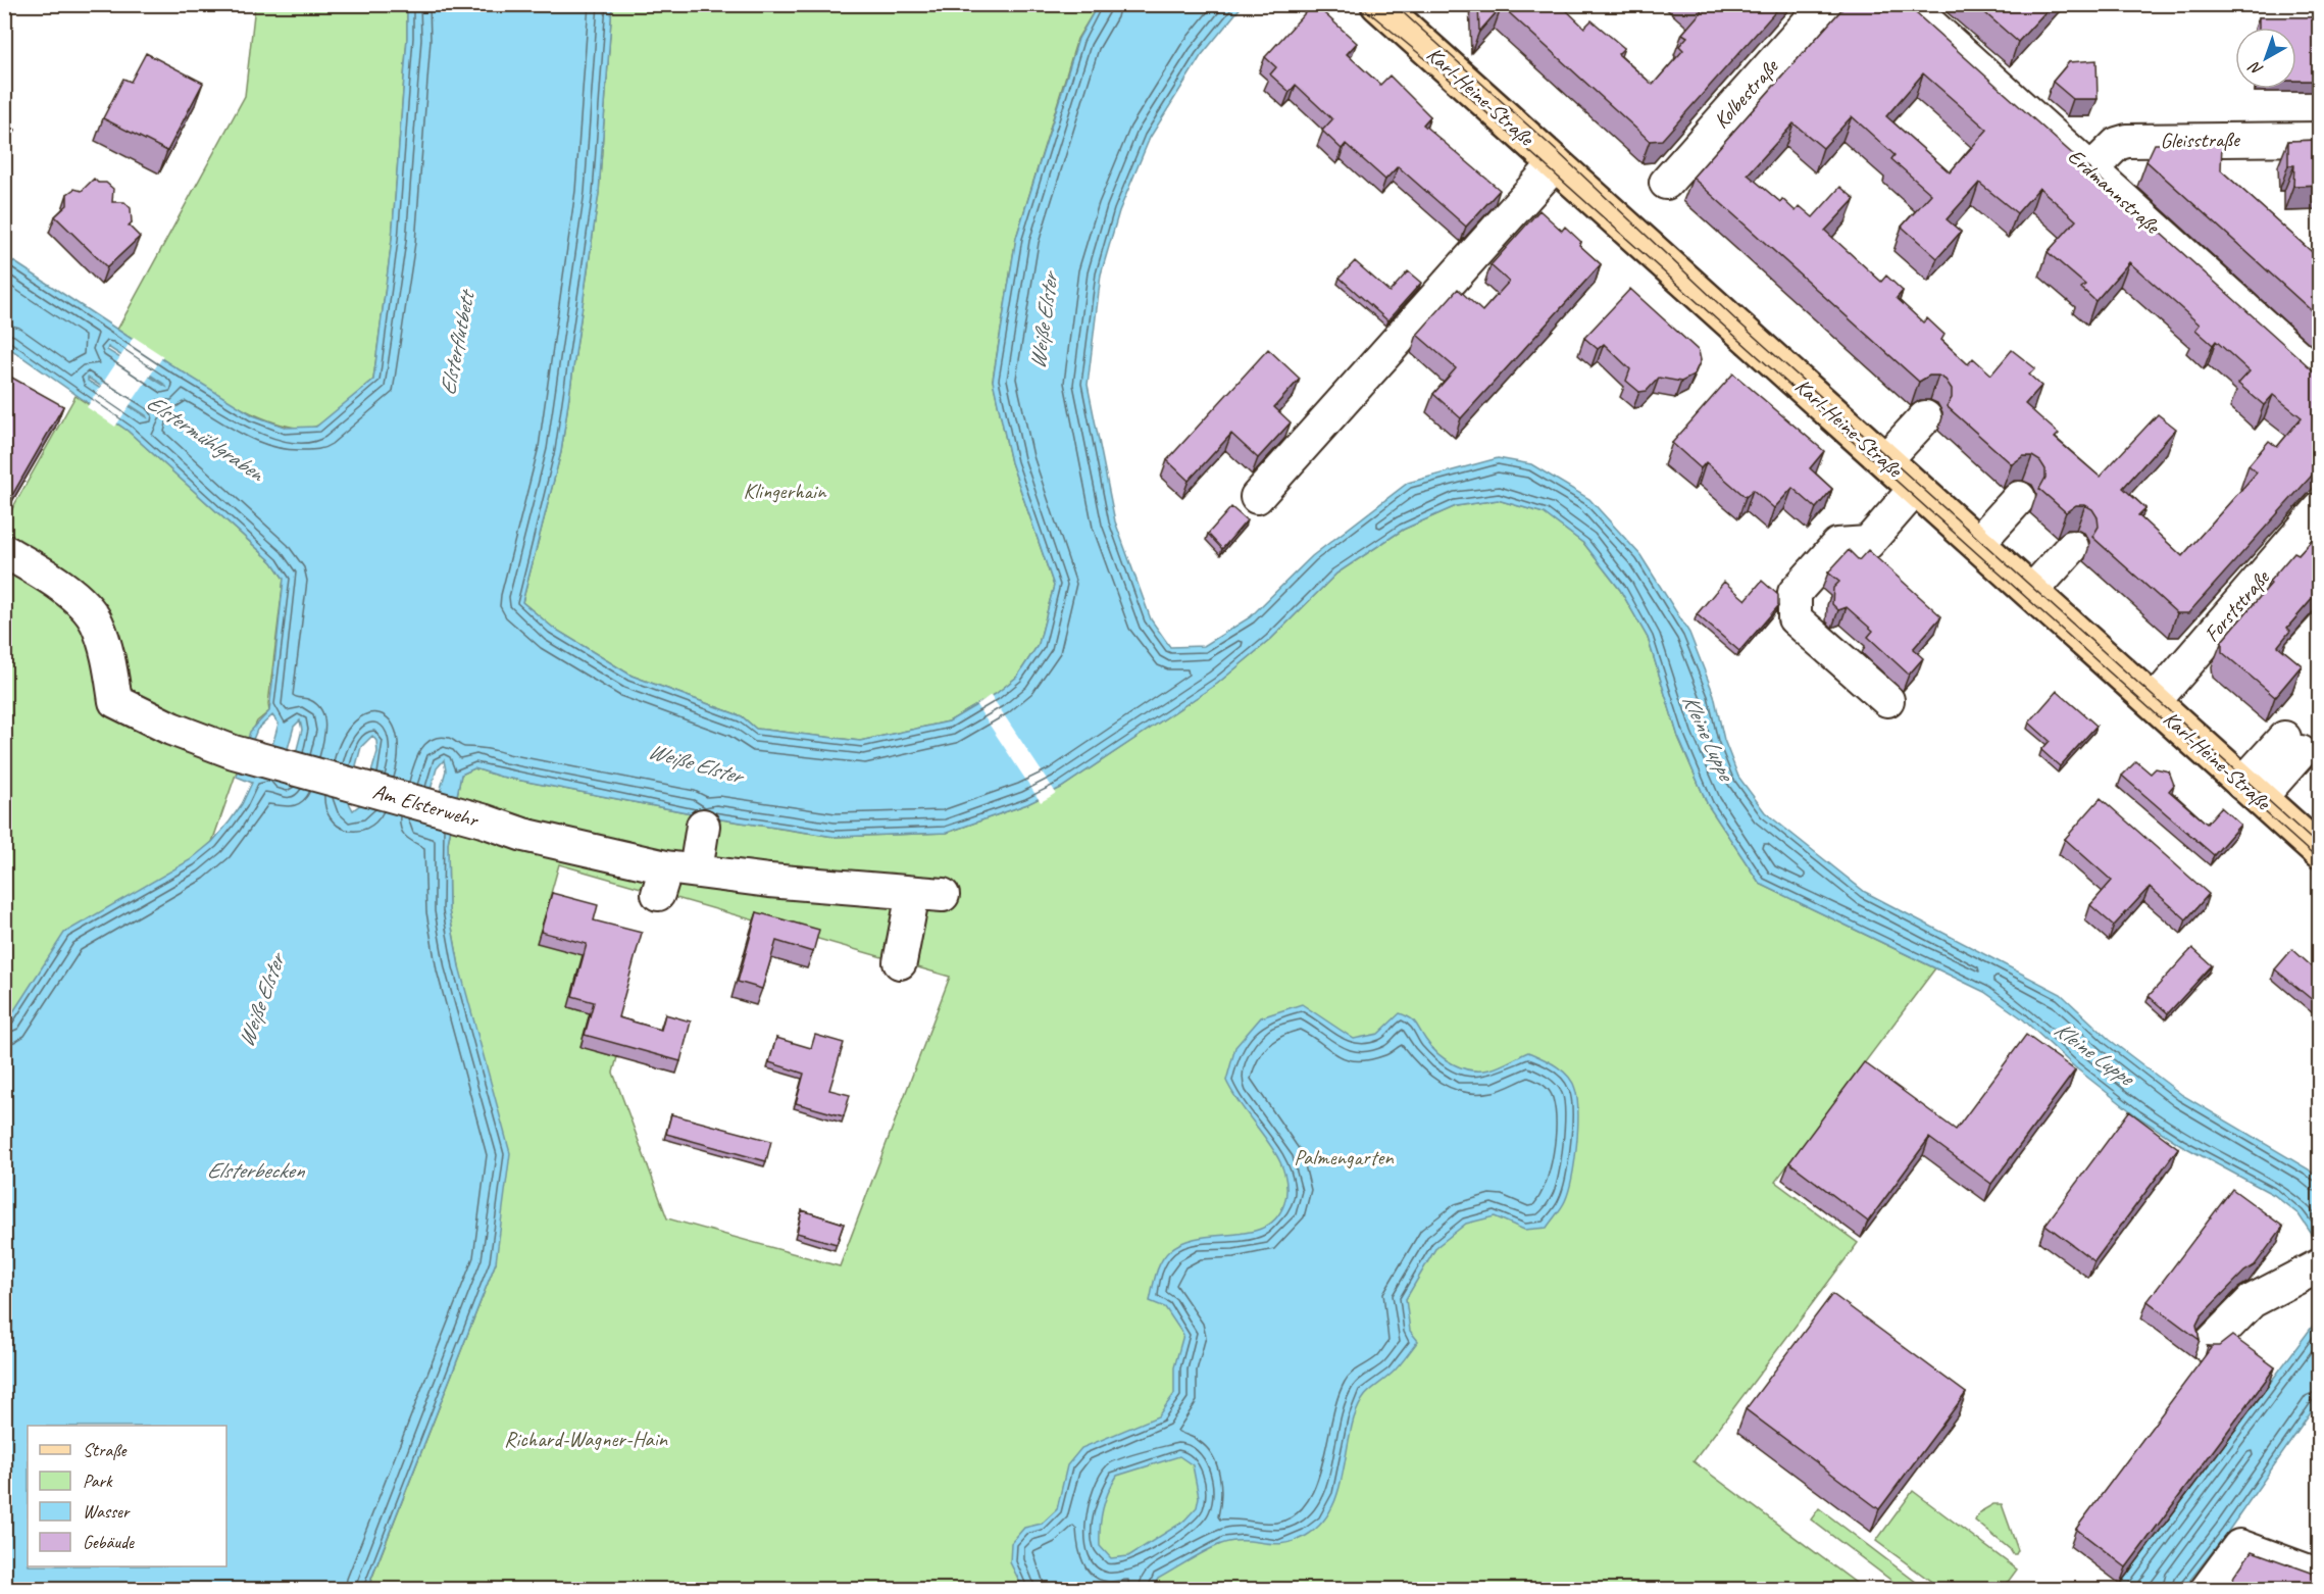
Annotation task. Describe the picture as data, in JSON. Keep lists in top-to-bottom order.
{
  "streets": {
    "main road": ["Karl-Heine-Straße"],
    "street": [
      "Kolbestraße",
      "Gleisstraße",
      "Erdmannstraße",
      "Forststraße",
      "Am Elsterwehr"
    ]
  },
  "crossings": [
    ["Karl-Heine-Straße", "Forststraße"],
    ["Gleisstraße", "Erdmannstraße"]
  ],
  "water": [
    "Weiße Elster",
    "Elsterflutbett",
    "Elstermühlgraben",
    "Kleine Luppe",
    "Elsterbecken"
  ],
  "parks": ["Klingerhain", "Palmengarten", "Richard-Wagner-Hain"],
  "legend": [
    "Straße",
    "Park",
    "Wasser",
    "Gebäude"
  ],
  "north": "bottom left"
}
